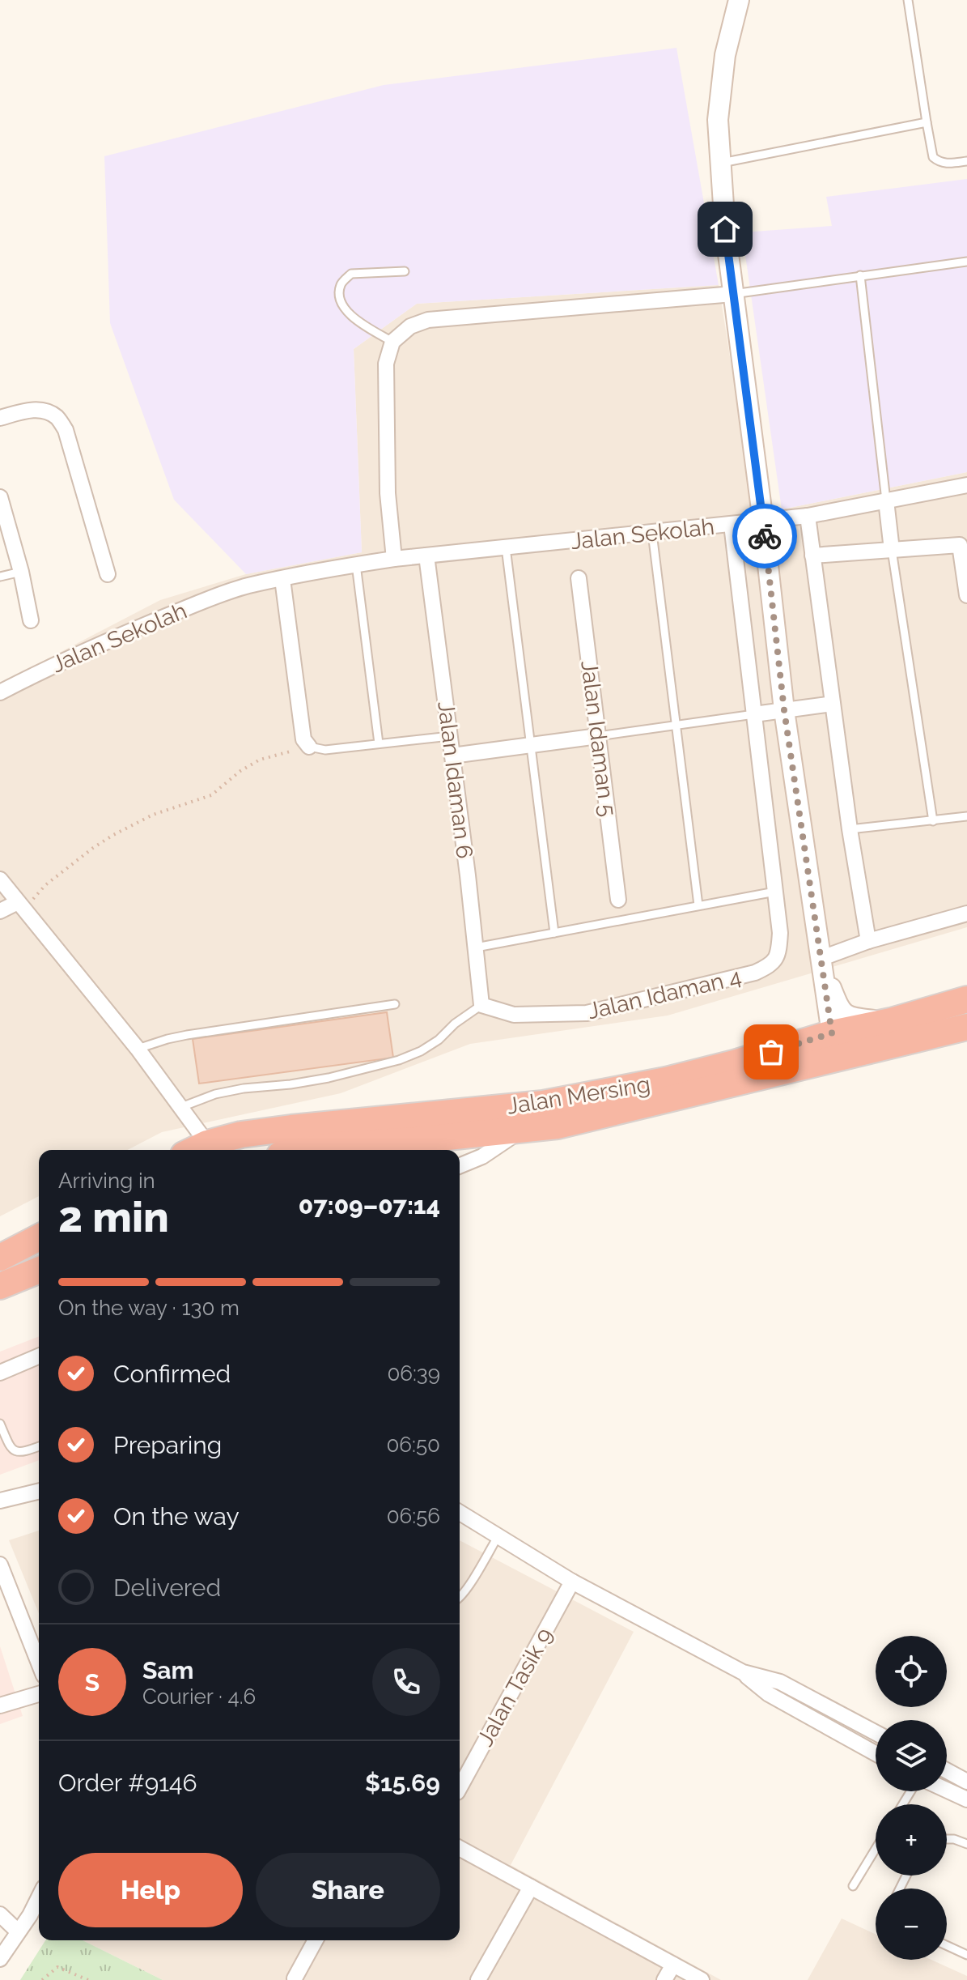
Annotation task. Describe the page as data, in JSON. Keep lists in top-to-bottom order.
{
  "streets": {
    "highway": ["Jalan Mersing"],
    "street": [
      "Jalan Sekolah",
      "Jalan Idaman 5",
      "Jalan Idaman 6",
      "Jalan Idaman 4",
      "Jalan Tasik 9"
    ]
  },
  "crossings": [
    ["Jalan Sekolah", "Jalan Idaman 6"],
    ["Jalan Sekolah", "Jalan Idaman 4"],
    ["Jalan Idaman 6", "Jalan Idaman 4"]
  ],
  "page": {
    "heading": ["2 min", "Arriving in", "07:09–07:14"],
    "panel": [
      "Sam",
      "Courier · 4.6",
      "Order #9146",
      "$15.69"
    ],
    "bar": "On the way · 130 m",
    "list": [
      ["Confirmed", "06:39"],
      ["Preparing", "06:50"],
      ["On the way", "06:56"],
      "Delivered"
    ],
    "map_buttons": ["+", "−"],
    "round": "S",
    "buttons": ["Help", "Share"]
  }
}
